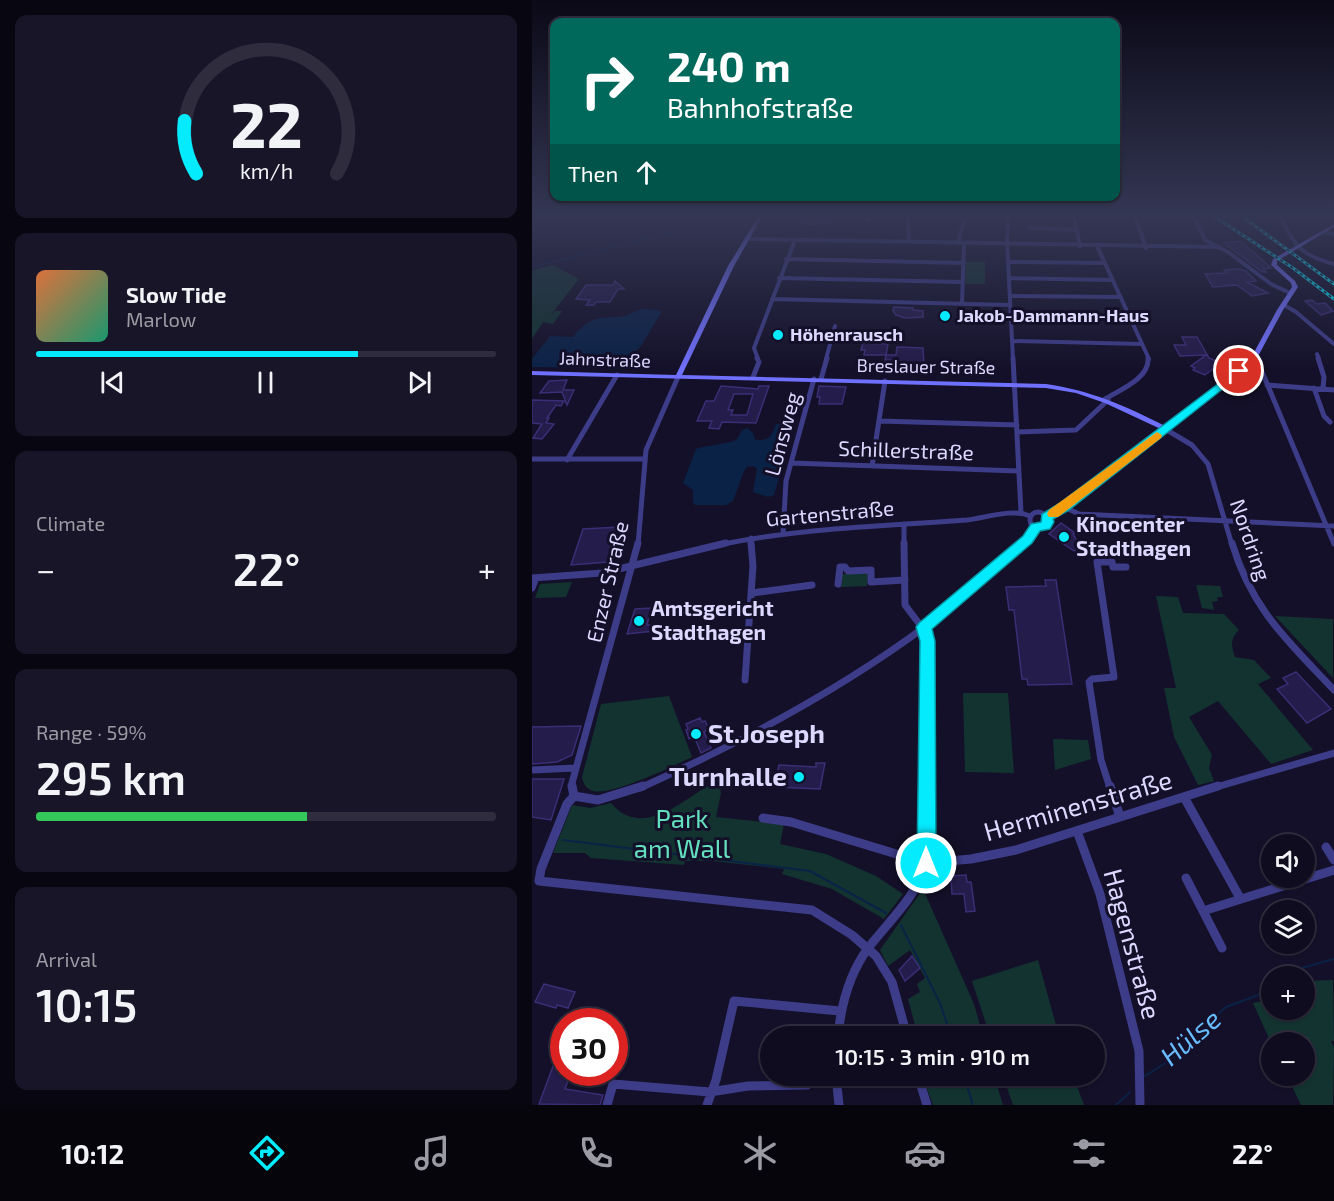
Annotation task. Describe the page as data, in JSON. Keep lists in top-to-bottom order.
{
  "streets": {
    "main road": ["Jahnstraße", "Breslauer Straße", "Enzer Straße"],
    "street": [
      "Lönsweg",
      "Schillerstraße",
      "Gartenstraße",
      "Nordring",
      "Herminenstraße",
      "Hagenstraße"
    ]
  },
  "crossings": [
    ["Jahnstraße", "Breslauer Straße"],
    ["Jahnstraße", "Enzer Straße"],
    ["Breslauer Straße", "Lönsweg"],
    ["Breslauer Straße", "Nordring"],
    ["Breslauer Straße", "Enzer Straße"],
    ["Lönsweg", "Schillerstraße"],
    ["Lönsweg", "Gartenstraße"],
    ["Gartenstraße", "Enzer Straße"],
    ["Herminenstraße", "Hagenstraße"]
  ],
  "water": ["Hülse"],
  "parks": ["Park am Wall"],
  "places": [
    "Jakob-Dammann-Haus",
    "Höhenrausch",
    "Kinocenter Stadthagen",
    "Amtsgericht Stadthagen",
    "St.Joseph",
    "Turnhalle"
  ],
  "page": {
    "turn": ["240 m", "Bahnhofstraße"],
    "then": "Then",
    "song": ["Slow Tide", "Marlow"],
    "tile": [
      "Climate",
      ["Range · 59%", "295 km"],
      ["Arrival", "10:15"]
    ],
    "heat": ["−", "22°", "+"],
    "map_buttons": ["+", "−"],
    "limit": "30",
    "trip": "10:15 · 3 min · 910 m",
    "tabs": ["10:12", "22°"],
    "gauge": ["22", "km/h"]
  }
}
